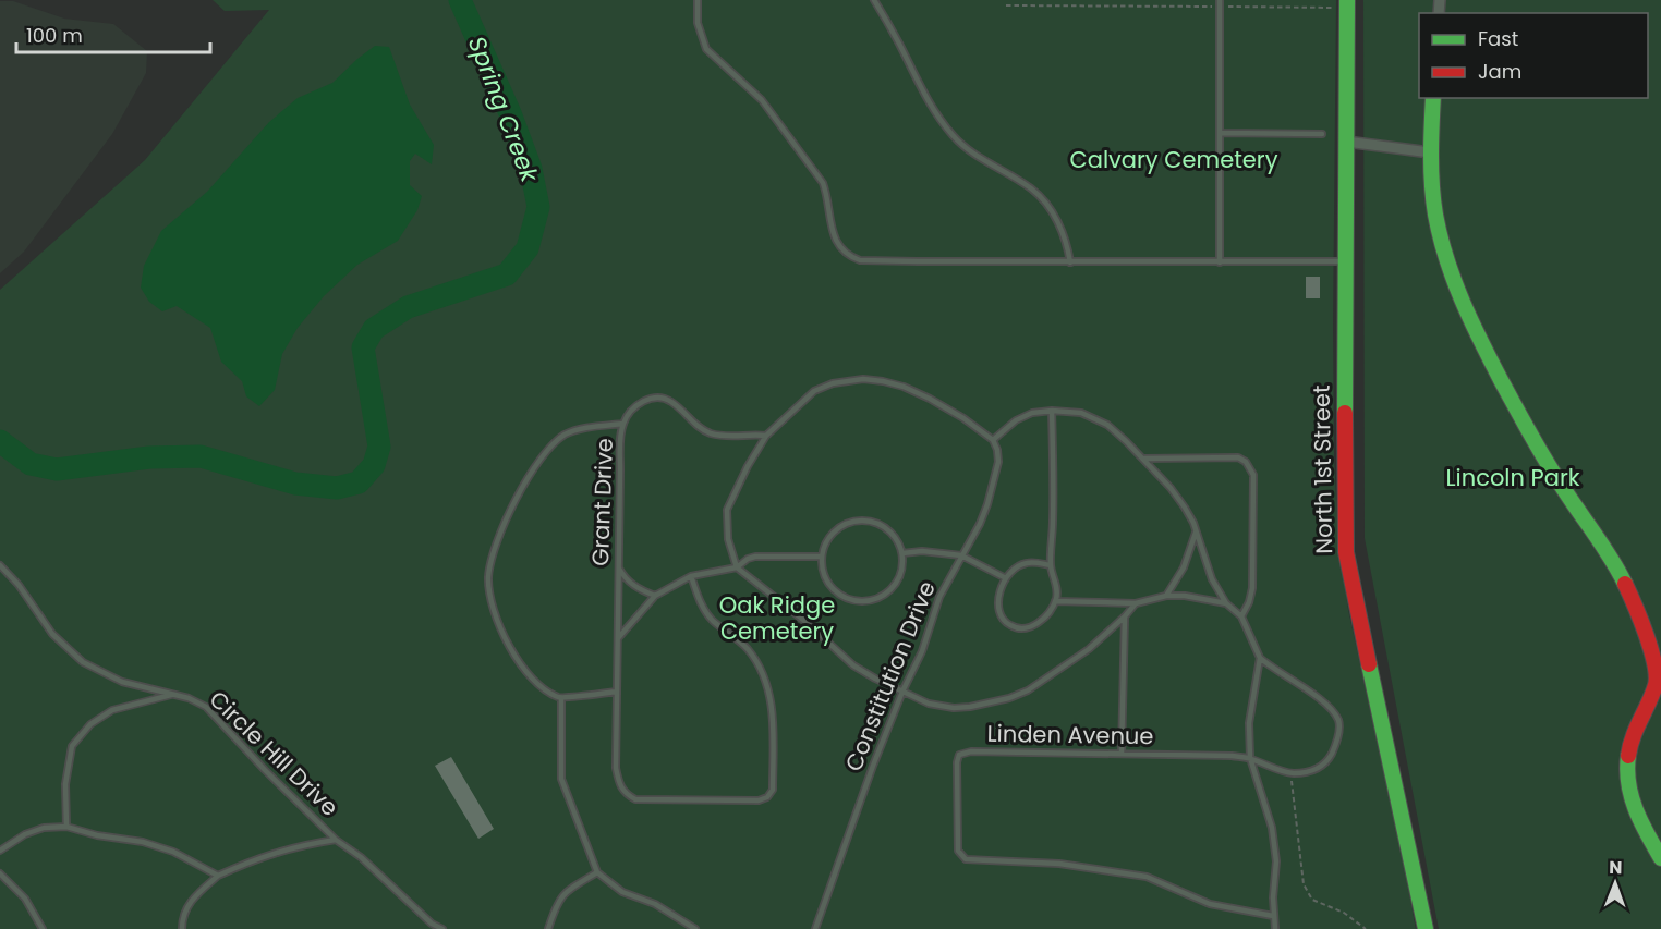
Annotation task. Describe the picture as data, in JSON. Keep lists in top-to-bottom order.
{
  "streets": {
    "street": ["North 1st Street"],
    "lane": [
      "Grant Drive",
      "Constitution Drive",
      "Linden Avenue",
      "Circle Hill Drive"
    ]
  },
  "water": ["Spring Creek"],
  "parks": ["Calvary Cemetery", "Lincoln Park", "Oak Ridge Cemetery"],
  "legend": ["Fast", "Jam"],
  "scale_bar": "100 m",
  "north": "top"
}
